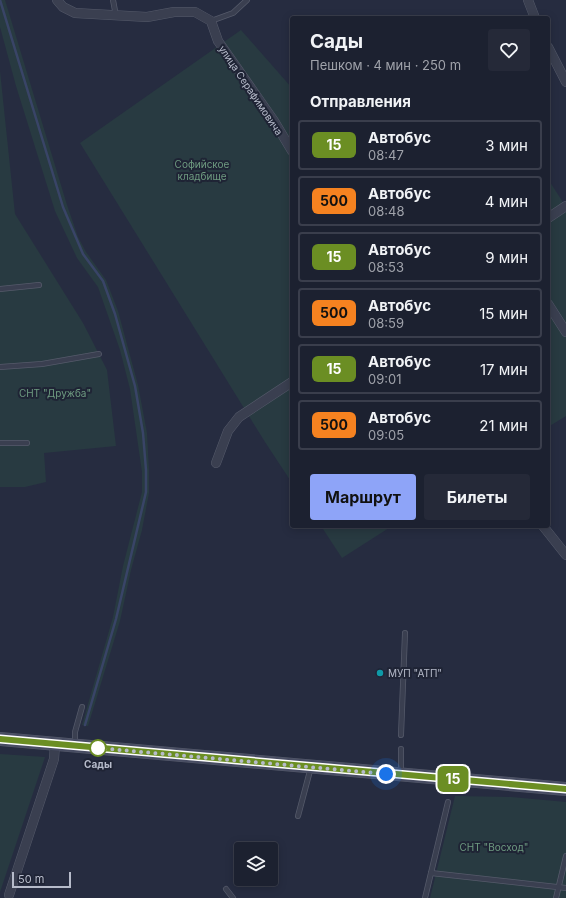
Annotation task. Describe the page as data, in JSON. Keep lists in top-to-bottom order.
{
  "streets": {
    "street": ["улица Серафимовича"]
  },
  "parks": ["Софийское кладбище", "СНТ \"Дружба\"", "СНТ \"Восход\""],
  "places": ["МУП \"АТП\"", "Сады"],
  "lines": ["bus line 15"],
  "scale_bar": "50 m",
  "page": {
    "on_map": "15",
    "heading": [
      ["Сады", "Пешком · 4 мин · 250 m"],
      "Отправления"
    ],
    "list": [
      {
        "mark": "15",
        "name": "Автобус",
        "note": "08:47",
        "value": "3 мин"
      },
      {
        "mark": "500",
        "name": "Автобус",
        "note": "08:48",
        "value": "4 мин"
      },
      {
        "mark": "15",
        "name": "Автобус",
        "note": "08:53",
        "value": "9 мин"
      },
      {
        "mark": "500",
        "name": "Автобус",
        "note": "08:59",
        "value": "15 мин"
      },
      {
        "mark": "15",
        "name": "Автобус",
        "note": "09:01",
        "value": "17 мин"
      },
      {
        "mark": "500",
        "name": "Автобус",
        "note": "09:05",
        "value": "21 мин"
      }
    ],
    "buttons": ["Маршрут", "Билеты"],
    "scale": "50 m"
  }
}
